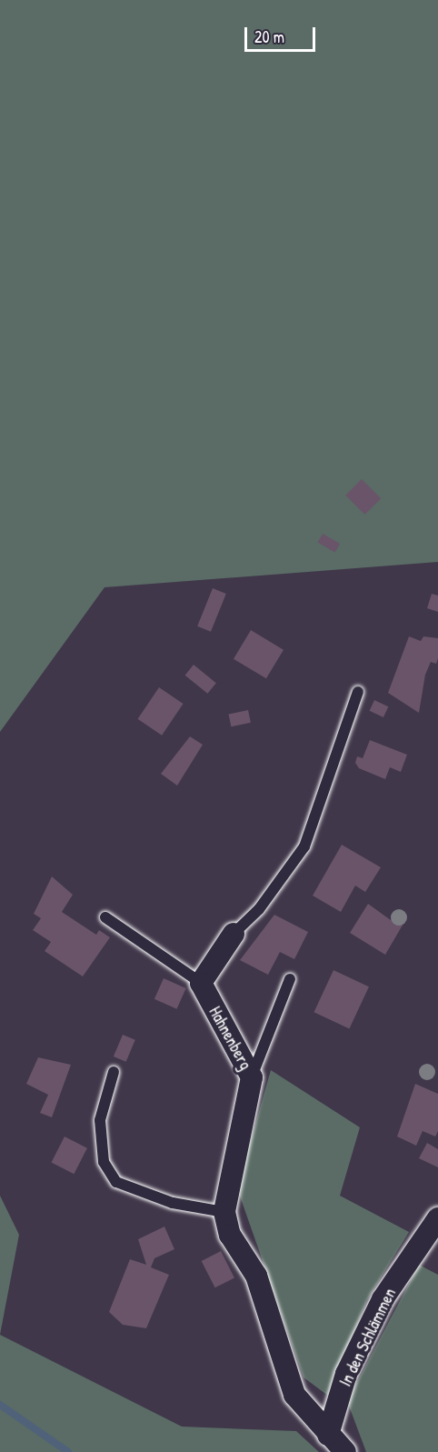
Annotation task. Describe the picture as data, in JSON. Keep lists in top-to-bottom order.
{
  "streets": {
    "street": ["Hahnenberg", "In den Schlämmen"]
  },
  "crossings": [
    ["Hahnenberg", "In den Schlämmen"]
  ],
  "scale_bar": "20 m"
}
